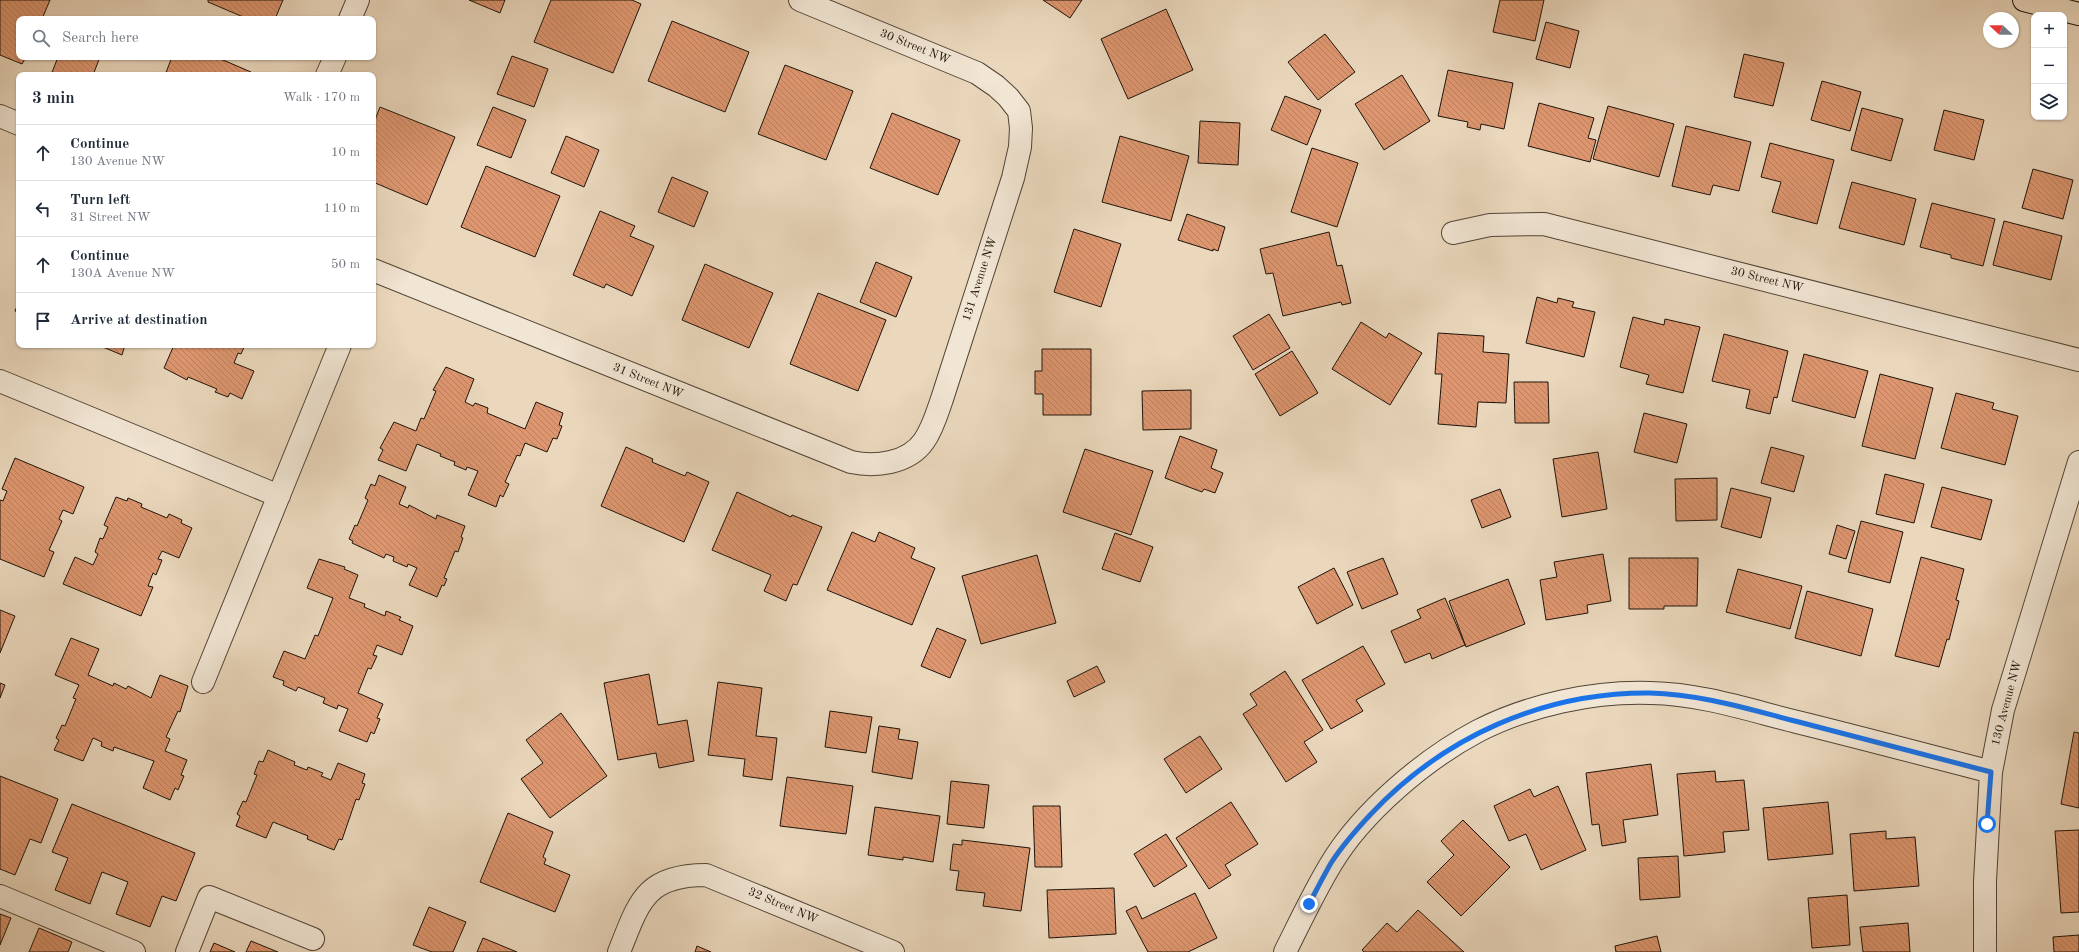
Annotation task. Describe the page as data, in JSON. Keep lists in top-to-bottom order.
{
  "streets": {
    "street": [
      "30 Street NW",
      "131 Avenue NW",
      "31 Street NW",
      "130 Avenue NW",
      "32 Street NW"
    ]
  },
  "crossings": [
    ["30 Street NW", "131 Avenue NW"],
    ["131 Avenue NW", "31 Street NW"]
  ],
  "north": "left",
  "page": {
    "map_buttons": ["+", "−"],
    "search": "Search here",
    "heading": ["3 min", "Walk · 170 m"],
    "list": [
      ["Continue", "130 Avenue NW", "10 m"],
      ["Turn left", "31 Street NW", "110 m"],
      ["Continue", "130A Avenue NW", "50 m"],
      "Arrive at destination"
    ]
  }
}
